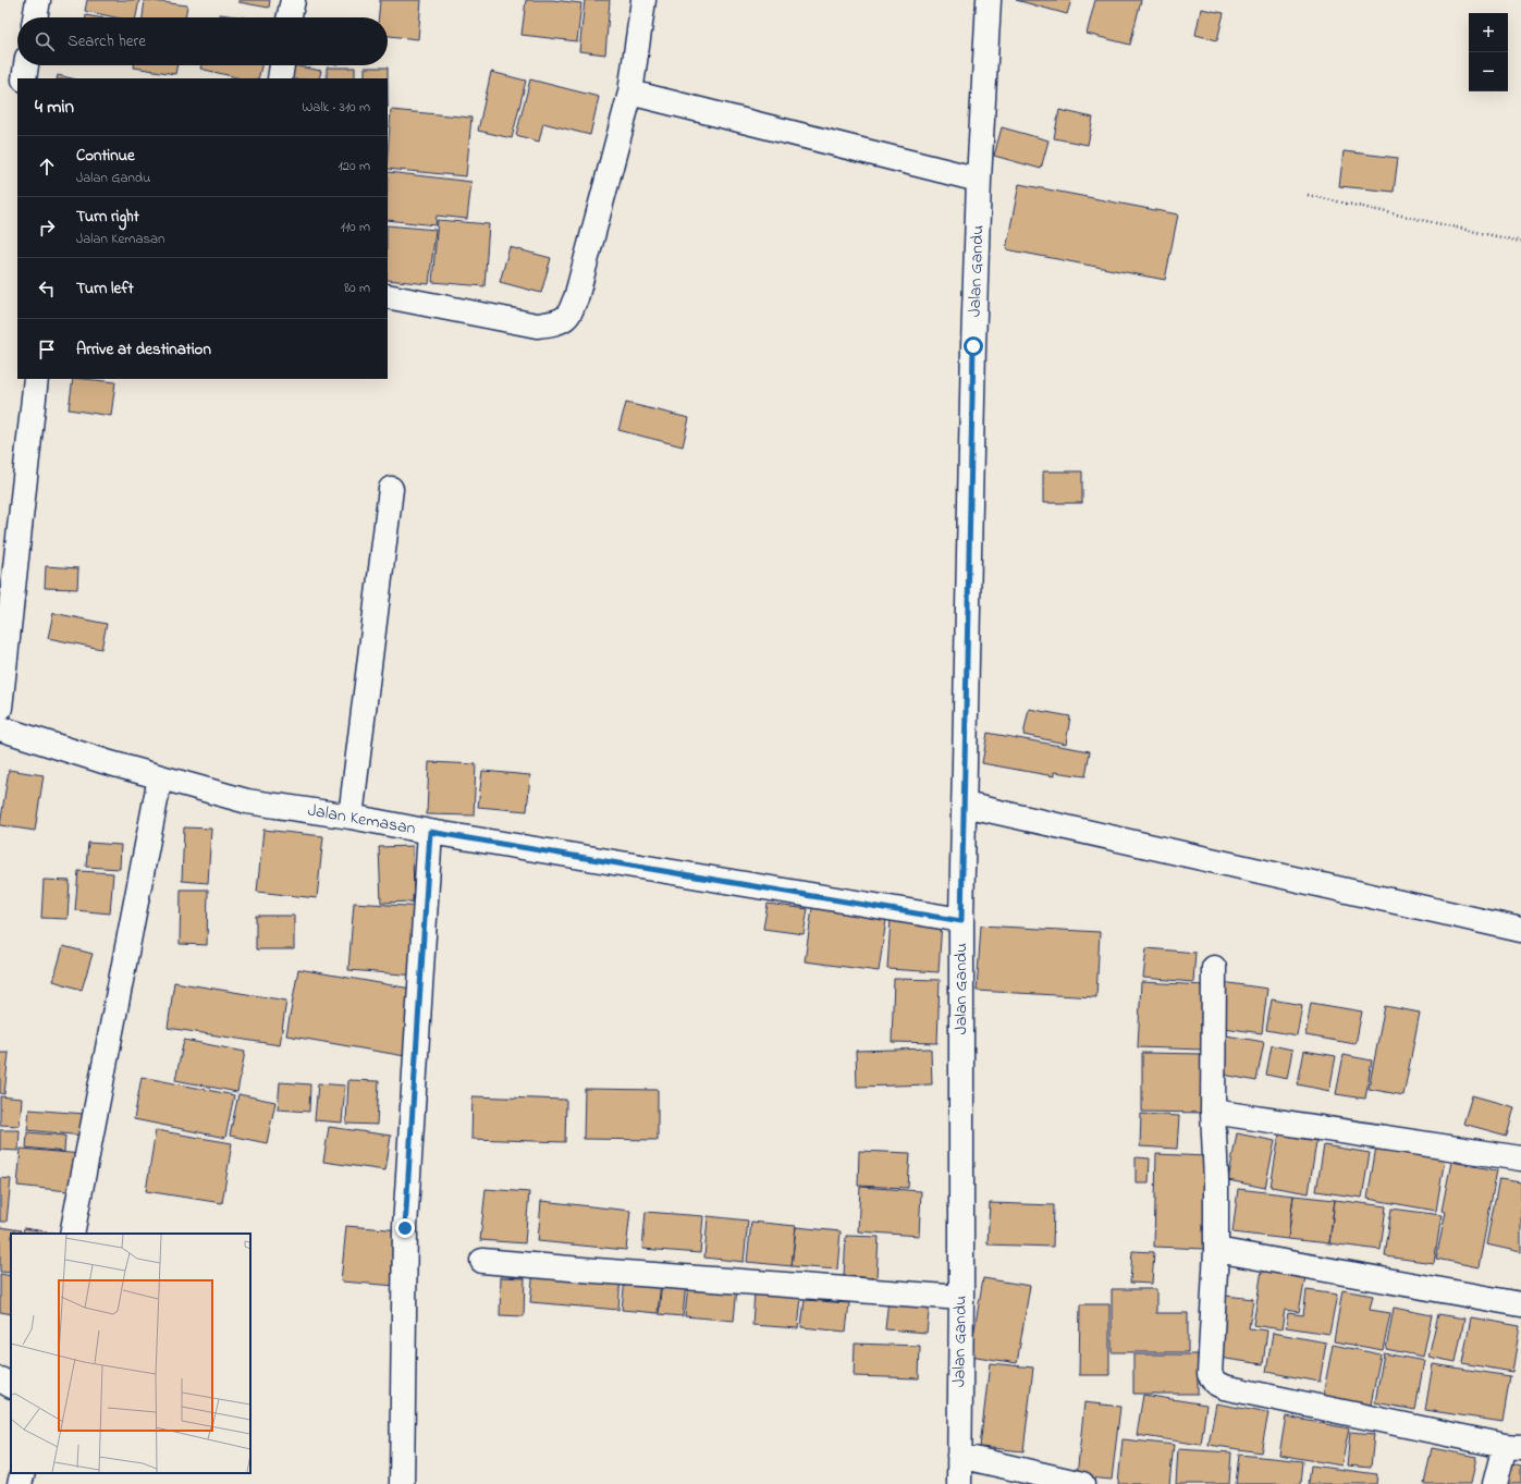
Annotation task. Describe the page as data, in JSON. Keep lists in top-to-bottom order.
{
  "streets": {
    "street": ["Jalan Gandu", "Jalan Kemasan"]
  },
  "crossings": [
    ["Jalan Gandu", "Jalan Kemasan"]
  ],
  "page": {
    "map_buttons": ["+", "−"],
    "search": "Search here",
    "heading": ["4 min", "Walk · 310 m"],
    "list": [
      ["Continue", "Jalan Gandu", "120 m"],
      ["Turn right", "Jalan Kemasan", "110 m"],
      ["Turn left", "80 m"],
      "Arrive at destination"
    ]
  }
}
